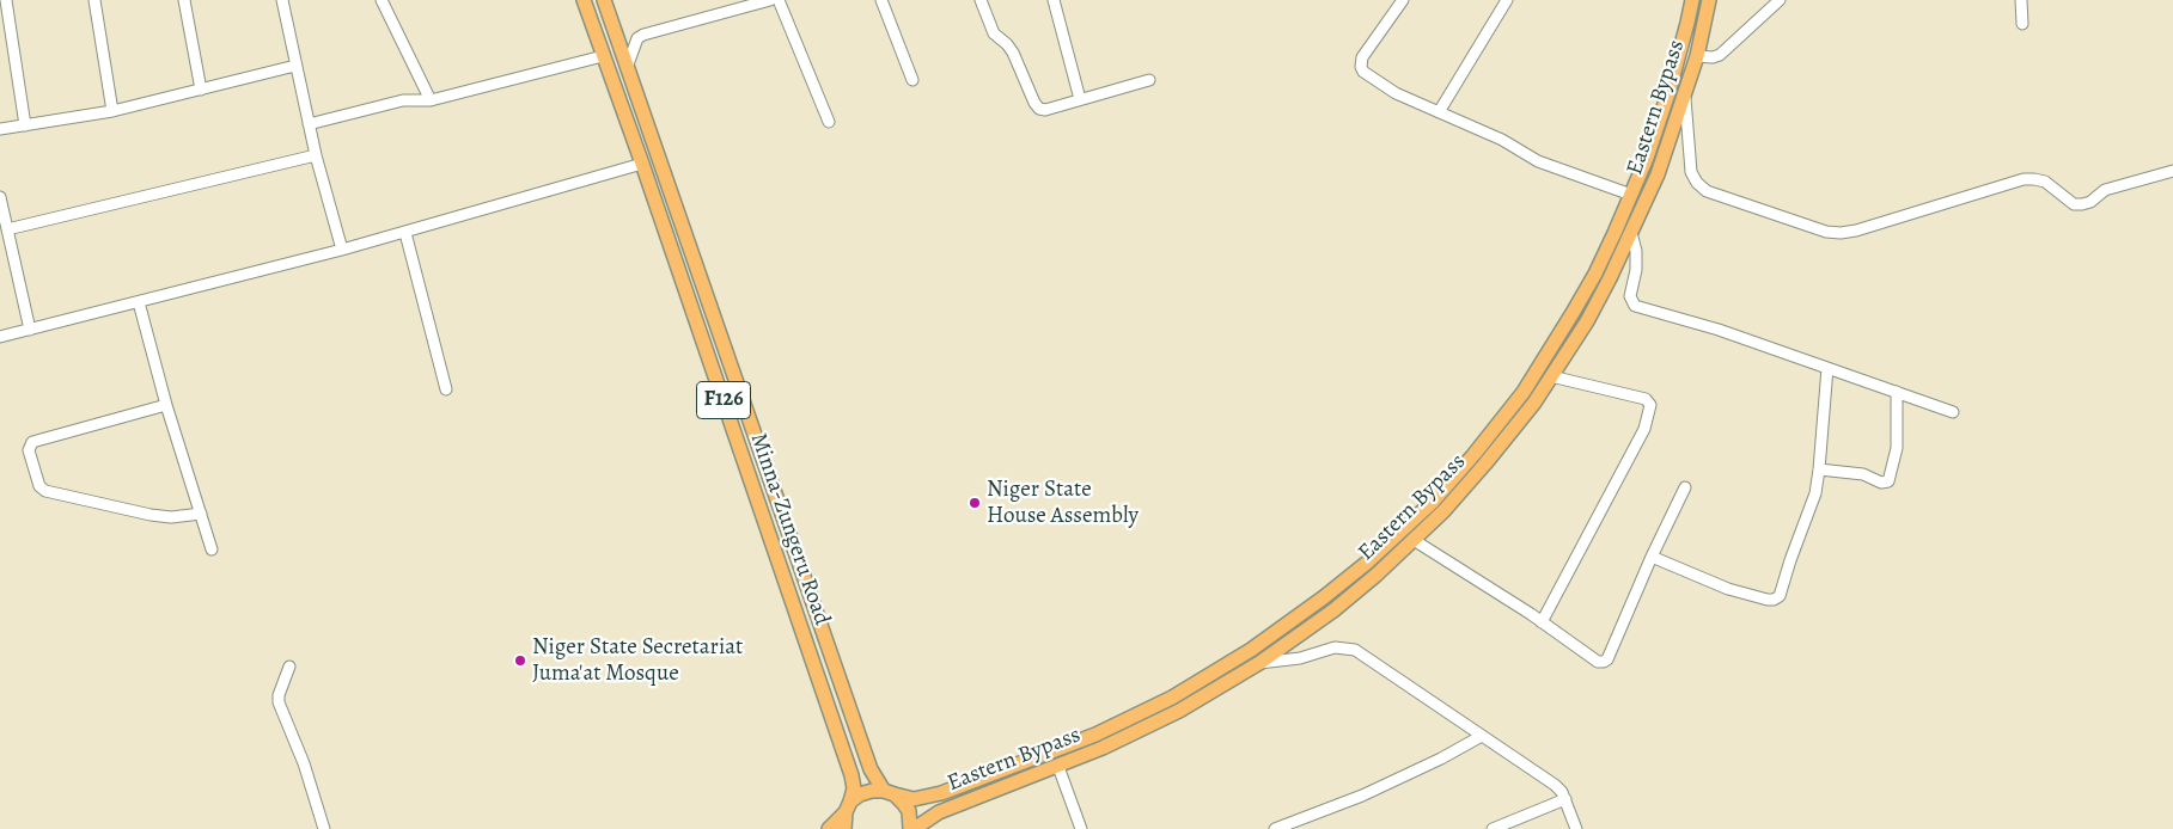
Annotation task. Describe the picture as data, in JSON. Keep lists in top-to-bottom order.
{
  "streets": {
    "main road": ["Eastern Bypass", "F126", "Minna-Zungeru Road"]
  },
  "crossings": [
    ["Eastern Bypass", "F126"],
    ["Eastern Bypass", "Minna-Zungeru Road"],
    ["F126", "Minna-Zungeru Road"]
  ],
  "places": ["Niger State House Assembly", "Niger State Secretariat Juma'at Mosque"]
}
